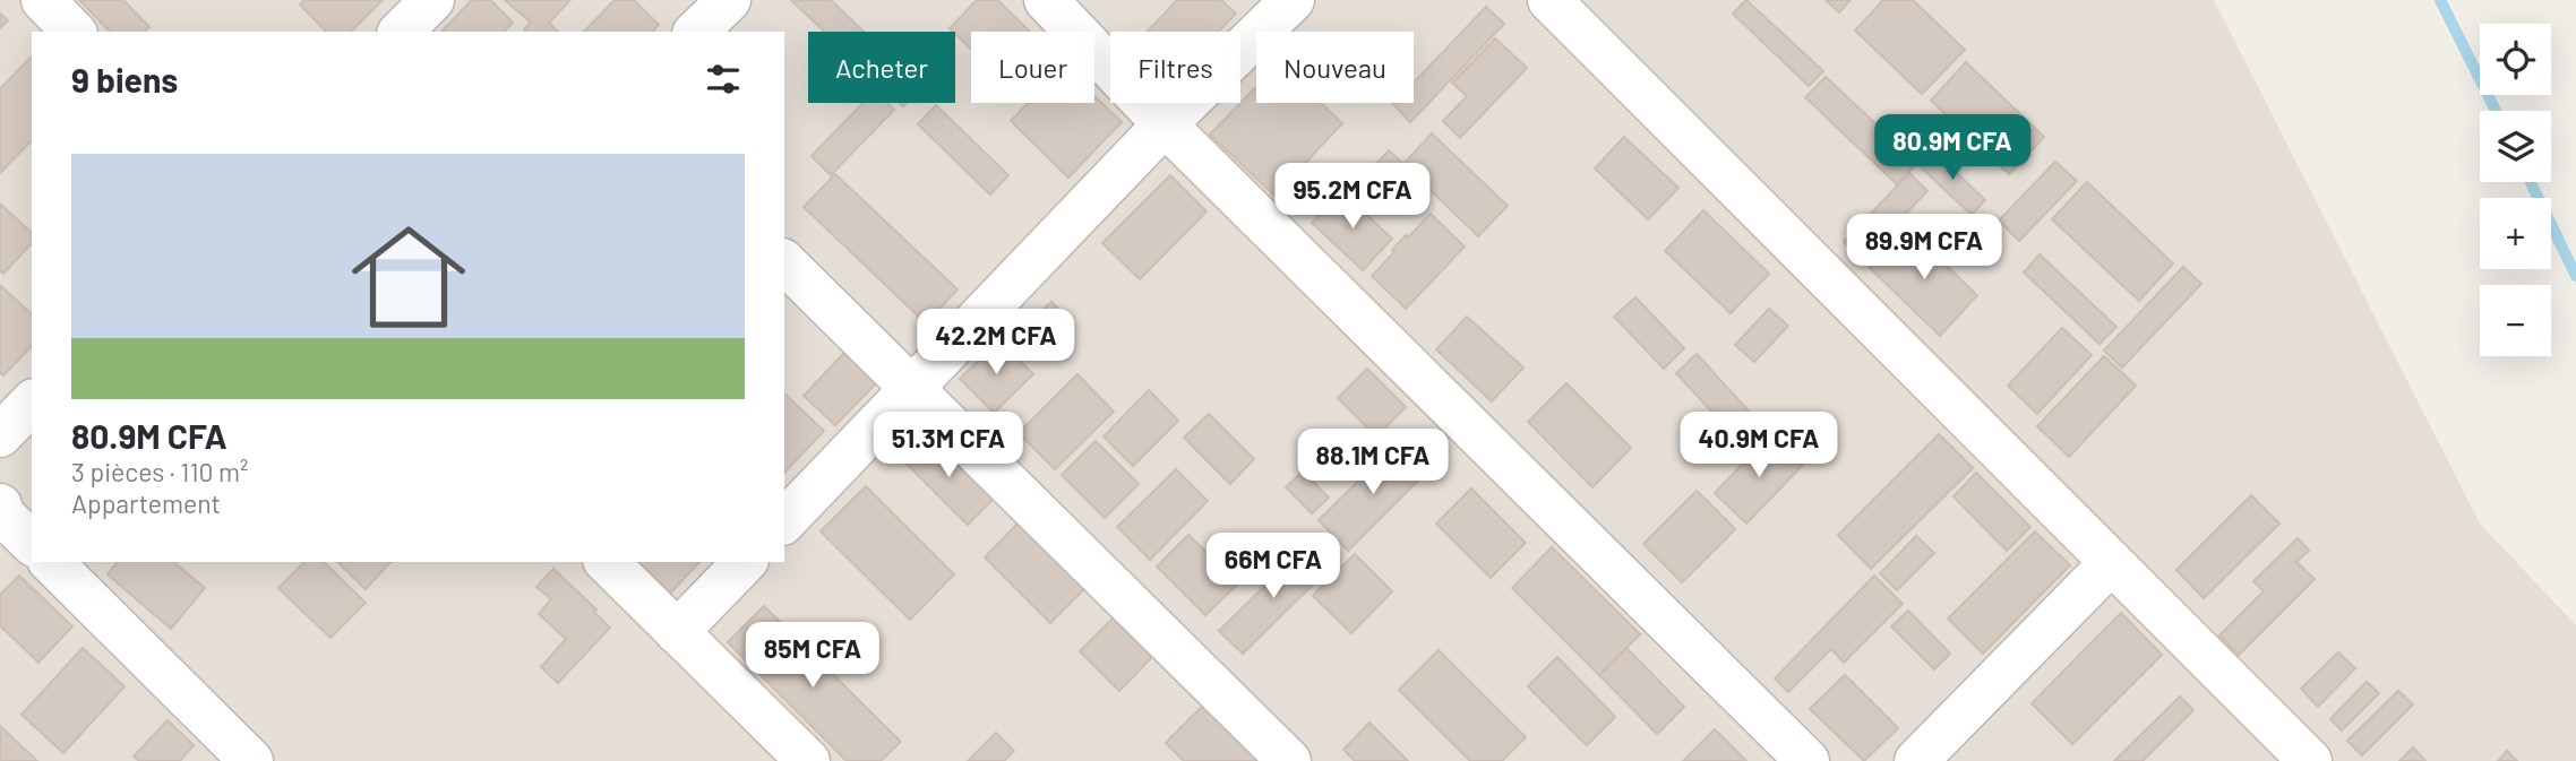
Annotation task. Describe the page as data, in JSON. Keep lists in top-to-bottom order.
{
  "page": {
    "map_buttons": ["+", "−"],
    "chip": [
      "Acheter",
      "Louer",
      "Filtres",
      "Nouveau"
    ],
    "heading": "9 biens",
    "price": [
      "80.9M CFA",
      "95.2M CFA",
      "89.9M CFA",
      "42.2M CFA",
      "51.3M CFA",
      "40.9M CFA",
      "88.1M CFA",
      "66M CFA",
      "85M CFA"
    ],
    "list": [
      {
        "name": "80.9M CFA",
        "note": "3 pièces · 110 m² · Appartement"
      }
    ]
  }
}
